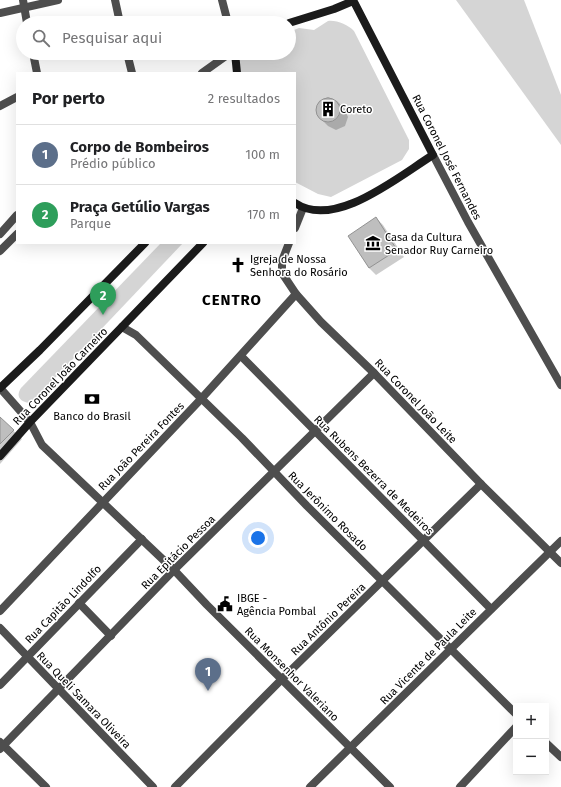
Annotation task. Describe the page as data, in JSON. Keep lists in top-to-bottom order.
{
  "streets": {
    "main road": ["Rua Coronel José Fernandes", "Rua Coronel João Carneiro"],
    "street": [
      "Rua Coronel João Leite",
      "Rua João Pereira Fontes",
      "Rua Rubens Bezerra de Medeiros",
      "Rua Jerônimo Rosado",
      "Rua Epitácio Pessoa",
      "Rua Capitão Lindolfo",
      "Rua Antônio Pereira",
      "Rua Vicente de Paula Leite",
      "Rua Monsenhor Valeriano",
      "Rua Queli Samara Oliveira"
    ]
  },
  "crossings": [
    ["Rua Coronel João Carneiro", "Rua Jerônimo Rosado"],
    ["Rua Coronel João Carneiro", "Rua Monsenhor Valeriano"],
    ["Rua Coronel João Leite", "Rua João Pereira Fontes"],
    ["Rua Coronel João Leite", "Rua Epitácio Pessoa"],
    ["Rua Coronel João Leite", "Rua Antônio Pereira"],
    ["Rua Coronel João Leite", "Rua Vicente de Paula Leite"],
    ["Rua João Pereira Fontes", "Rua Rubens Bezerra de Medeiros"],
    ["Rua João Pereira Fontes", "Rua Jerônimo Rosado"],
    ["Rua João Pereira Fontes", "Rua Monsenhor Valeriano"],
    ["Rua Rubens Bezerra de Medeiros", "Rua Epitácio Pessoa"],
    ["Rua Rubens Bezerra de Medeiros", "Rua Antônio Pereira"],
    ["Rua Rubens Bezerra de Medeiros", "Rua Vicente de Paula Leite"],
    ["Rua Jerônimo Rosado", "Rua Epitácio Pessoa"],
    ["Rua Jerônimo Rosado", "Rua Antônio Pereira"],
    ["Rua Jerônimo Rosado", "Rua Vicente de Paula Leite"],
    ["Rua Epitácio Pessoa", "Rua Monsenhor Valeriano"],
    ["Rua Epitácio Pessoa", "Rua Queli Samara Oliveira"],
    ["Rua Capitão Lindolfo", "Rua Monsenhor Valeriano"],
    ["Rua Capitão Lindolfo", "Rua Queli Samara Oliveira"],
    ["Rua Antônio Pereira", "Rua Monsenhor Valeriano"],
    ["Rua Vicente de Paula Leite", "Rua Monsenhor Valeriano"]
  ],
  "districts": ["CENTRO"],
  "places": {
    "building": ["Coreto"],
    "museum": ["Casa da Cultura Senador Ruy Carneiro"],
    "church": ["Igreja de Nossa Senhora do Rosário"],
    "bank": ["Banco do Brasil"],
    "public building": ["IBGE - Agência Pombal"]
  },
  "page": {
    "search": "Pesquisar aqui",
    "heading": ["Por perto", "2 resultados"],
    "list": [
      {
        "mark": "1",
        "name": "Corpo de Bombeiros",
        "note": "Prédio público",
        "value": "100 m"
      },
      {
        "mark": "2",
        "name": "Praça Getúlio Vargas",
        "note": "Parque",
        "value": "170 m"
      }
    ],
    "pins": ["2", "1"],
    "map_buttons": ["+", "−"]
  }
}
